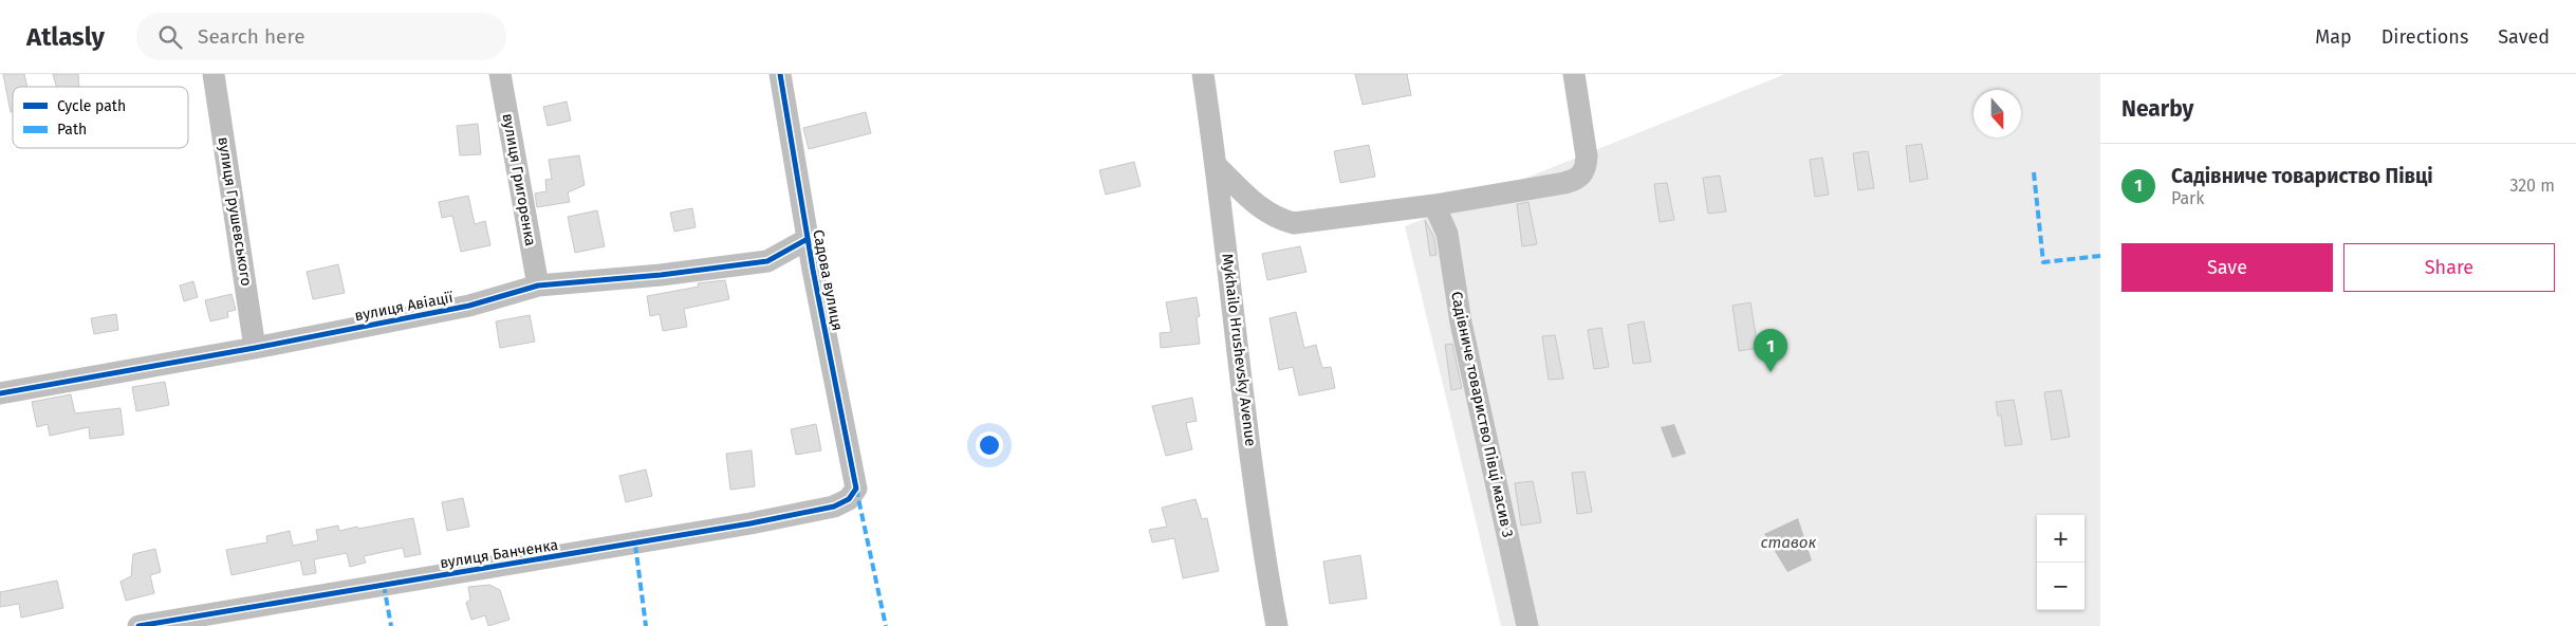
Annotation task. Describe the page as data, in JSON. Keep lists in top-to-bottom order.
{
  "streets": {
    "street": [
      "вулиця Григоренка",
      "вулиця Грушевського",
      "Садова вулиця",
      "вулиця Авіації",
      "Mykhailo Hrushevsky Avenue",
      "Садівниче товариство Півці масив 3",
      "вулиця Банченка"
    ]
  },
  "crossings": [
    ["вулиця Григоренка", "вулиця Авіації"],
    ["вулиця Грушевського", "вулиця Авіації"],
    ["Садова вулиця", "вулиця Авіації"],
    ["Садова вулиця", "вулиця Банченка"]
  ],
  "water": ["ставок"],
  "legend": ["Cycle path", "Path"],
  "north": "bottom",
  "page": {
    "header": "Atlasly",
    "search": "Search here",
    "nav": ["Map", "Directions", "Saved"],
    "heading": "Nearby",
    "list": [
      {
        "mark": "1",
        "name": "Садівниче товариство Півці",
        "note": "Park",
        "value": "320 m"
      }
    ],
    "buttons": ["Save", "Share"],
    "pins": "1",
    "map_buttons": ["+", "−"]
  }
}
